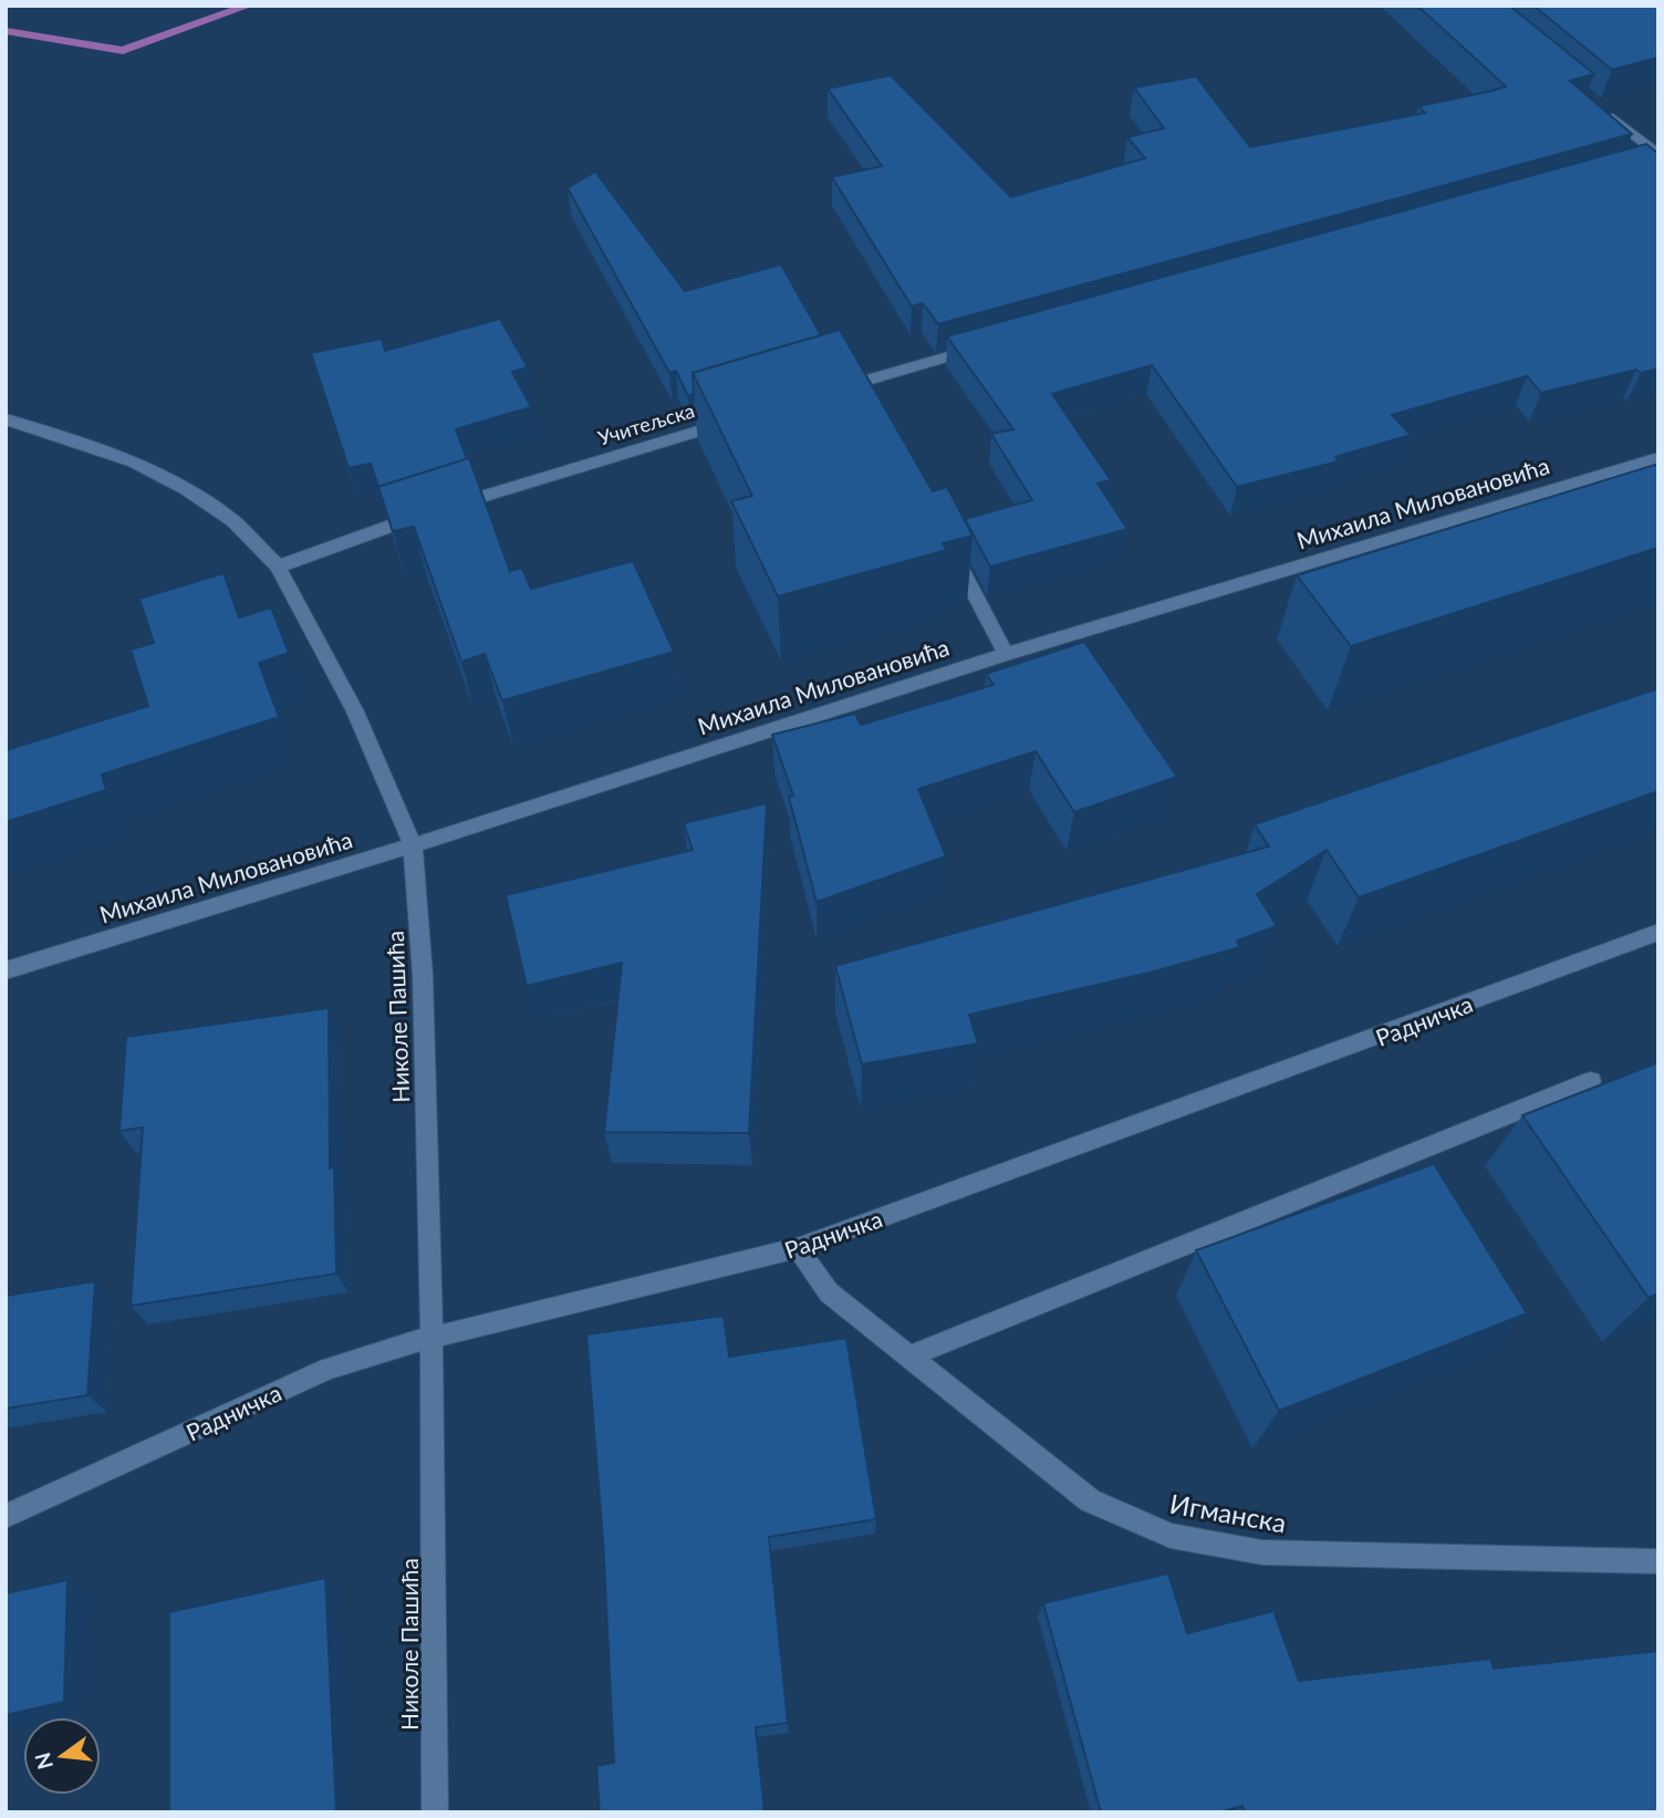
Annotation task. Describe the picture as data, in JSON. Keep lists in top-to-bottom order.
{
  "streets": {
    "street": [
      "Учитељска",
      "Михаила Миловановића",
      "Николе Пашића",
      "Радничка",
      "Игманска"
    ]
  },
  "crossings": [
    ["Учитељска", "Николе Пашића"],
    ["Михаила Миловановића", "Николе Пашића"],
    ["Николе Пашића", "Радничка"],
    ["Радничка", "Игманска"]
  ],
  "north": "left"
}
